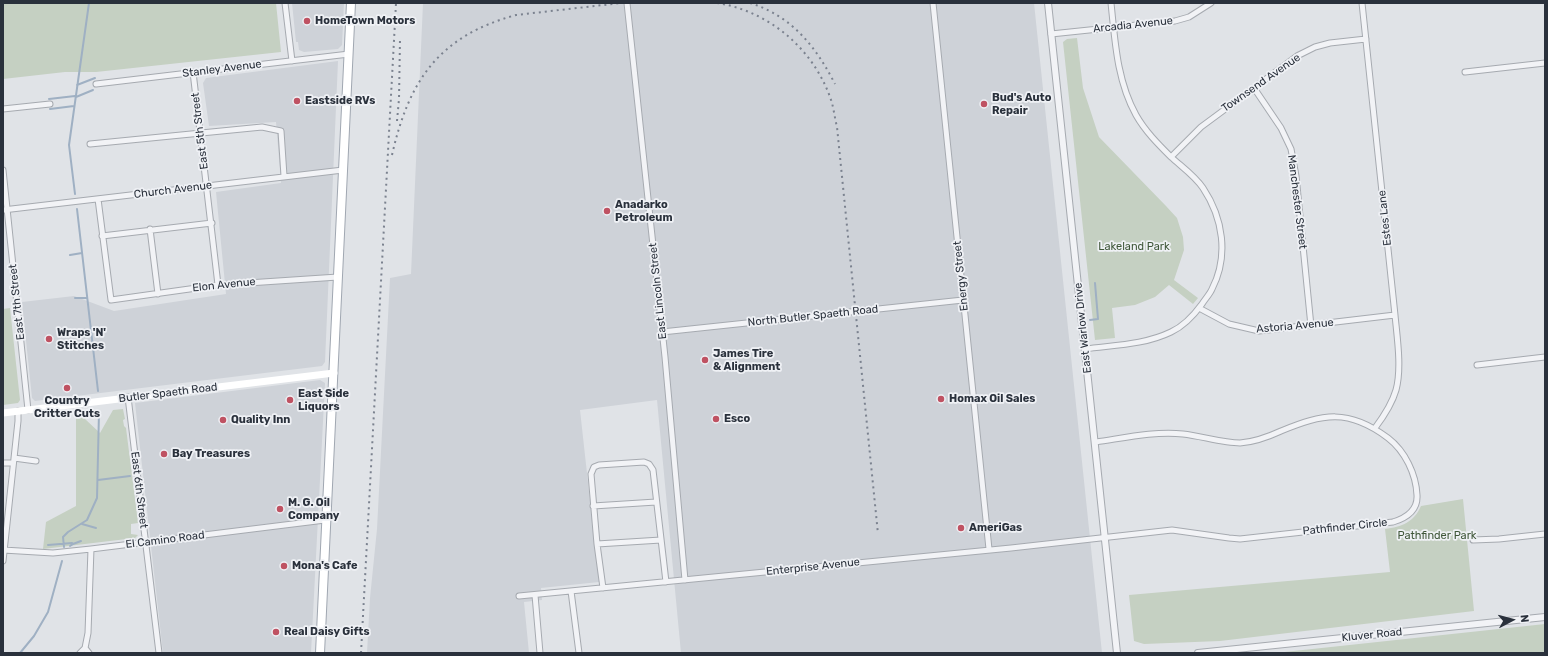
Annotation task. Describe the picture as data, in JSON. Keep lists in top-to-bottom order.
{
  "streets": {
    "main road": ["Butler Spaeth Road"],
    "street": [
      "Arcadia Avenue",
      "Stanley Avenue",
      "Townsend Avenue",
      "East 5th Street",
      "Church Avenue",
      "Manchester Street",
      "Estes Lane",
      "Energy Street",
      "Elon Avenue",
      "East Lincoln Street",
      "East 7th Street",
      "North Butler Spaeth Road",
      "Astoria Avenue",
      "East Warlow Drive",
      "East 6th Street",
      "Pathfinder Circle",
      "El Camino Road",
      "Enterprise Avenue",
      "Kluver Road"
    ]
  },
  "crossings": [
    ["Arcadia Avenue", "East Warlow Drive"],
    ["Stanley Avenue", "East 5th Street"],
    ["Townsend Avenue", "Manchester Street"],
    ["Townsend Avenue", "Estes Lane"],
    ["East 5th Street", "Church Avenue"],
    ["East 5th Street", "Elon Avenue"],
    ["Church Avenue", "East 7th Street"],
    ["Manchester Street", "Astoria Avenue"],
    ["Estes Lane", "Astoria Avenue"],
    ["Estes Lane", "Pathfinder Circle"],
    ["Energy Street", "North Butler Spaeth Road"],
    ["Energy Street", "Enterprise Avenue"],
    ["East Lincoln Street", "North Butler Spaeth Road"],
    ["East Lincoln Street", "Enterprise Avenue"],
    ["East 7th Street", "Butler Spaeth Road"],
    ["East Warlow Drive", "Pathfinder Circle"],
    ["East Warlow Drive", "Enterprise Avenue"],
    ["Butler Spaeth Road", "East 6th Street"],
    ["East 6th Street", "El Camino Road"],
    ["Pathfinder Circle", "Enterprise Avenue"]
  ],
  "parks": ["Lakeland Park", "Pathfinder Park"],
  "places": [
    "HomeTown Motors",
    "Eastside RVs",
    "Bud's Auto Repair",
    "Anadarko Petroleum",
    "Wraps 'N' Stitches",
    "James Tire & Alignment",
    "Country Critter Cuts",
    "Homax Oil Sales",
    "East Side Liquors",
    "Esco",
    "Quality Inn",
    "Bay Treasures",
    "M. G. Oil Company",
    "AmeriGas",
    "Mona's Cafe",
    "Real Daisy Gifts"
  ],
  "north": "right"
}
